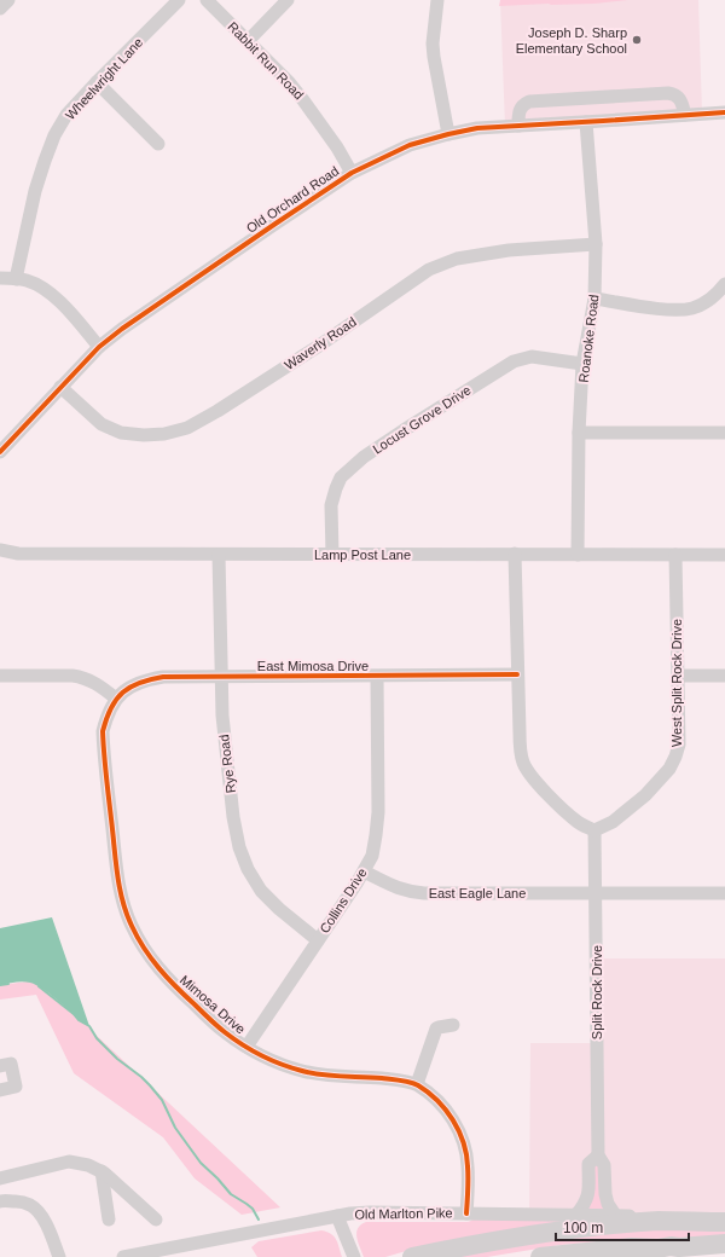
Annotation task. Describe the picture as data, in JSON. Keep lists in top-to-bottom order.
{
  "streets": {
    "street": [
      "Rabbit Run Road",
      "Wheelwright Lane",
      "Old Orchard Road",
      "Roanoke Road",
      "Waverly Road",
      "Locust Grove Drive",
      "Lamp Post Lane",
      "East Mimosa Drive",
      "West Split Rock Drive",
      "Rye Road",
      "East Eagle Lane",
      "Collins Drive",
      "Split Rock Drive",
      "Mimosa Drive",
      "Old Marlton Pike"
    ]
  },
  "crossings": [
    ["Rabbit Run Road", "Old Orchard Road"],
    ["Old Orchard Road", "Roanoke Road"],
    ["Old Orchard Road", "Waverly Road"],
    ["Roanoke Road", "Waverly Road"],
    ["Roanoke Road", "Locust Grove Drive"],
    ["Roanoke Road", "Lamp Post Lane"],
    ["Locust Grove Drive", "Lamp Post Lane"],
    ["Lamp Post Lane", "West Split Rock Drive"],
    ["Lamp Post Lane", "Rye Road"],
    ["East Mimosa Drive", "Rye Road"],
    ["East Mimosa Drive", "Collins Drive"],
    ["East Mimosa Drive", "Mimosa Drive"],
    ["West Split Rock Drive", "Split Rock Drive"],
    ["Rye Road", "Collins Drive"],
    ["East Eagle Lane", "Collins Drive"],
    ["East Eagle Lane", "Split Rock Drive"],
    ["Collins Drive", "Mimosa Drive"],
    ["Split Rock Drive", "Old Marlton Pike"],
    ["Mimosa Drive", "Old Marlton Pike"]
  ],
  "places": ["Joseph D. Sharp Elementary School"],
  "scale_bar": "100 m"
}
